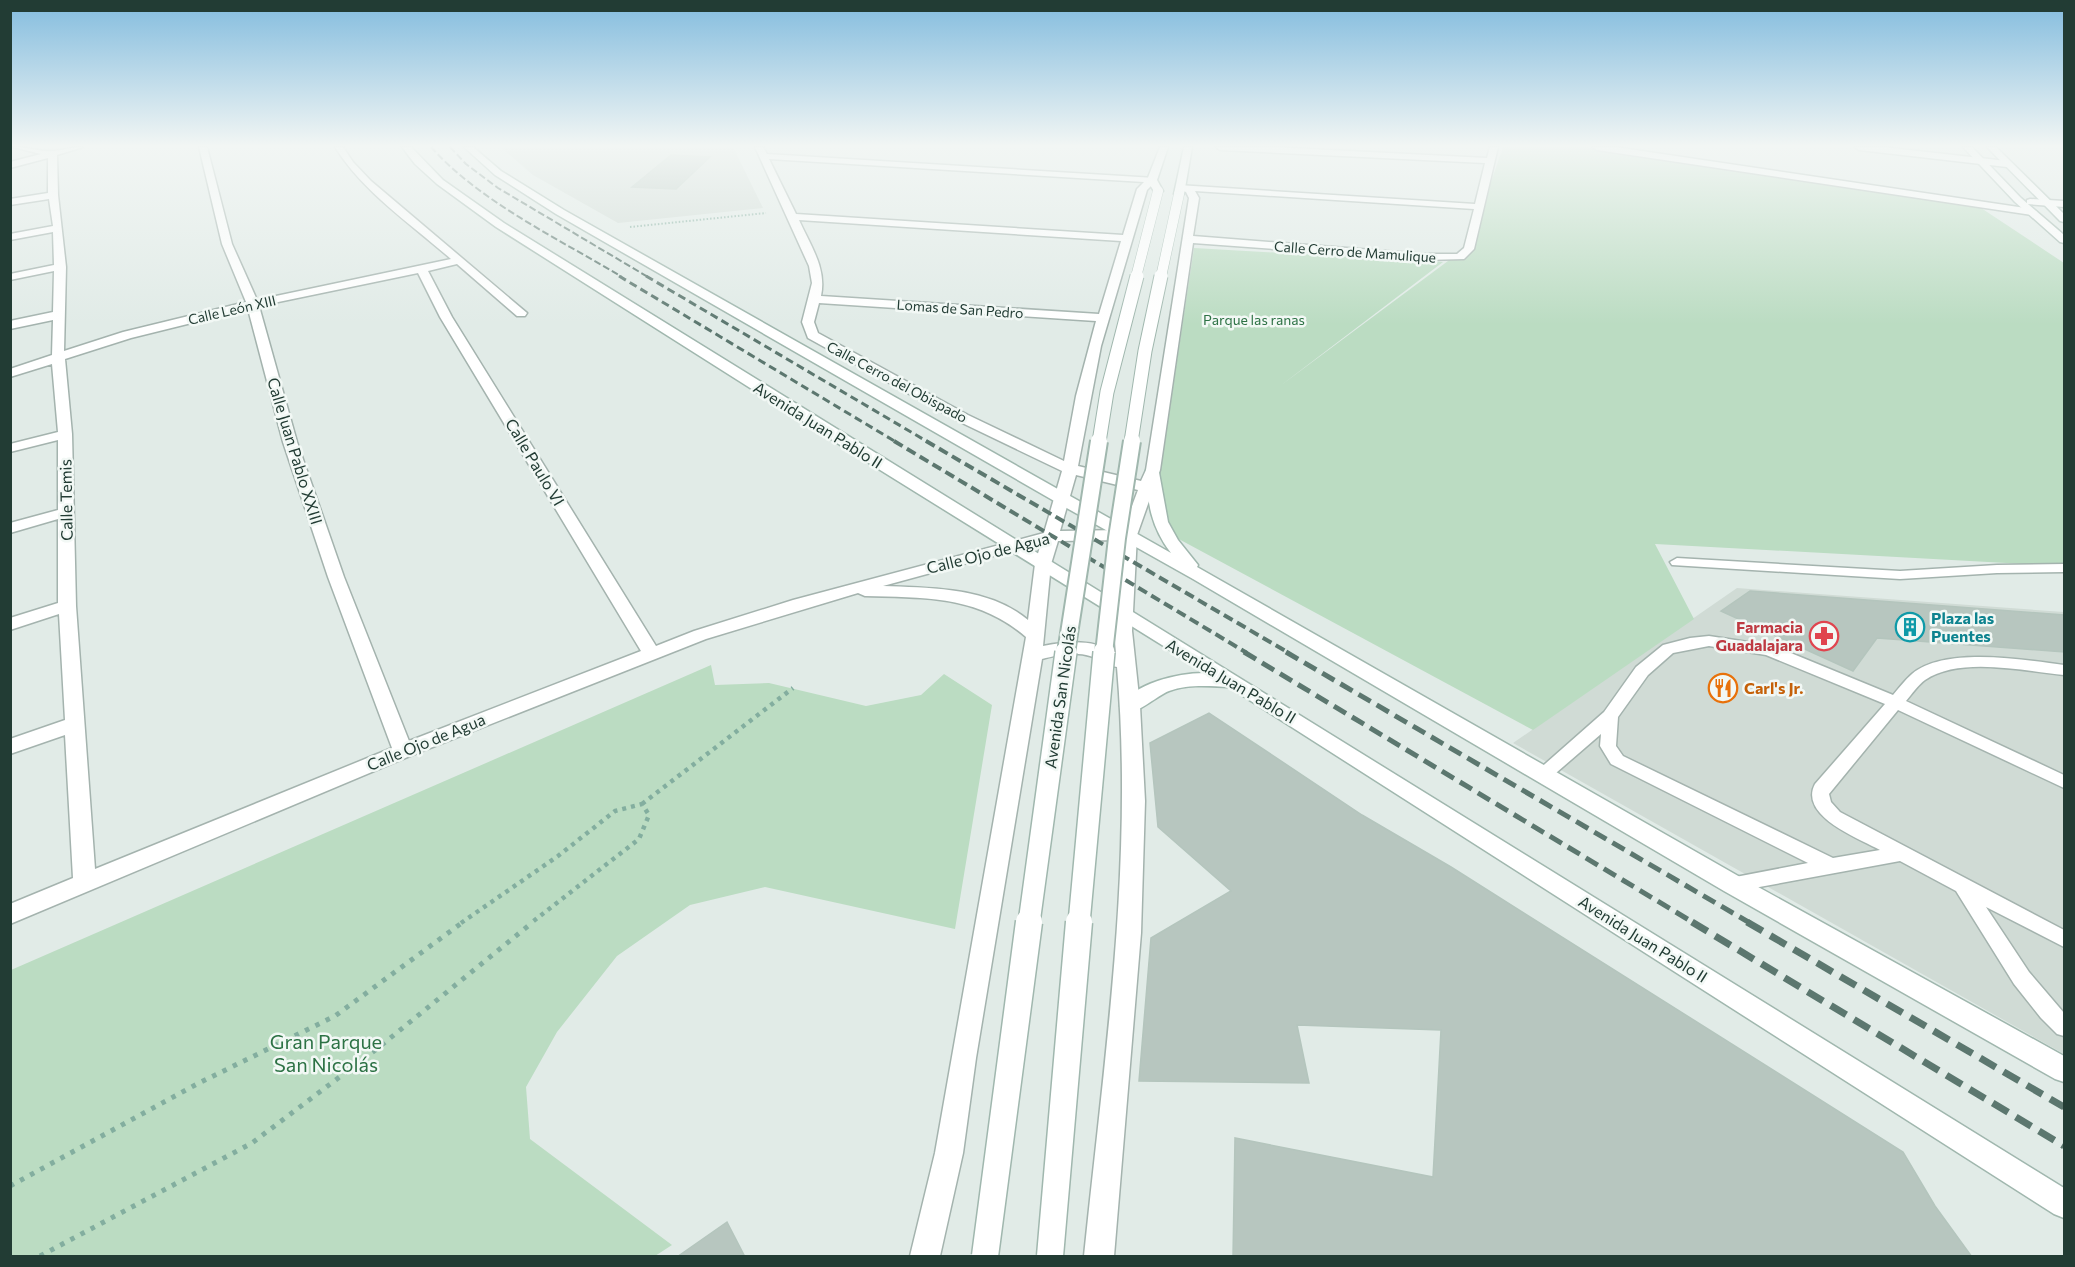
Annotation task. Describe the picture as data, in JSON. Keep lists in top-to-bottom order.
{
  "streets": {
    "street": [
      "Calle Cerro de Mamulique",
      "Lomas de San Pedro",
      "Calle León XIII",
      "Calle Cerro del Obispado",
      "Avenida Juan Pablo II",
      "Calle Juan Pablo XXIII",
      "Calle Paulo VI",
      "Calle Temis",
      "Calle Ojo de Agua",
      "Avenida San Nicolás"
    ]
  },
  "crossings": [
    ["Lomas de San Pedro", "Calle Cerro del Obispado"],
    ["Calle León XIII", "Calle Juan Pablo XXIII"],
    ["Calle León XIII", "Calle Paulo VI"],
    ["Calle León XIII", "Calle Temis"],
    ["Avenida Juan Pablo II", "Calle Ojo de Agua"],
    ["Calle Juan Pablo XXIII", "Calle Ojo de Agua"],
    ["Calle Paulo VI", "Calle Ojo de Agua"],
    ["Calle Temis", "Calle Ojo de Agua"]
  ],
  "parks": ["Parque las ranas", "Gran Parque San Nicolás"],
  "places": {
    "building": ["Plaza las Puentes"],
    "pharmacy": ["Farmacia Guadalajara"],
    "restaurant": ["Carl's Jr."]
  }
}
